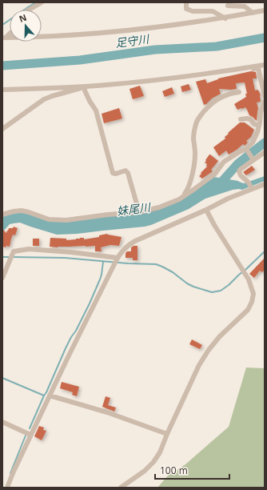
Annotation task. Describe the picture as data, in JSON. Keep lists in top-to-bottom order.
{
  "water": ["足守川", "妹尾川"],
  "scale_bar": "100 m",
  "north": "top"
}
